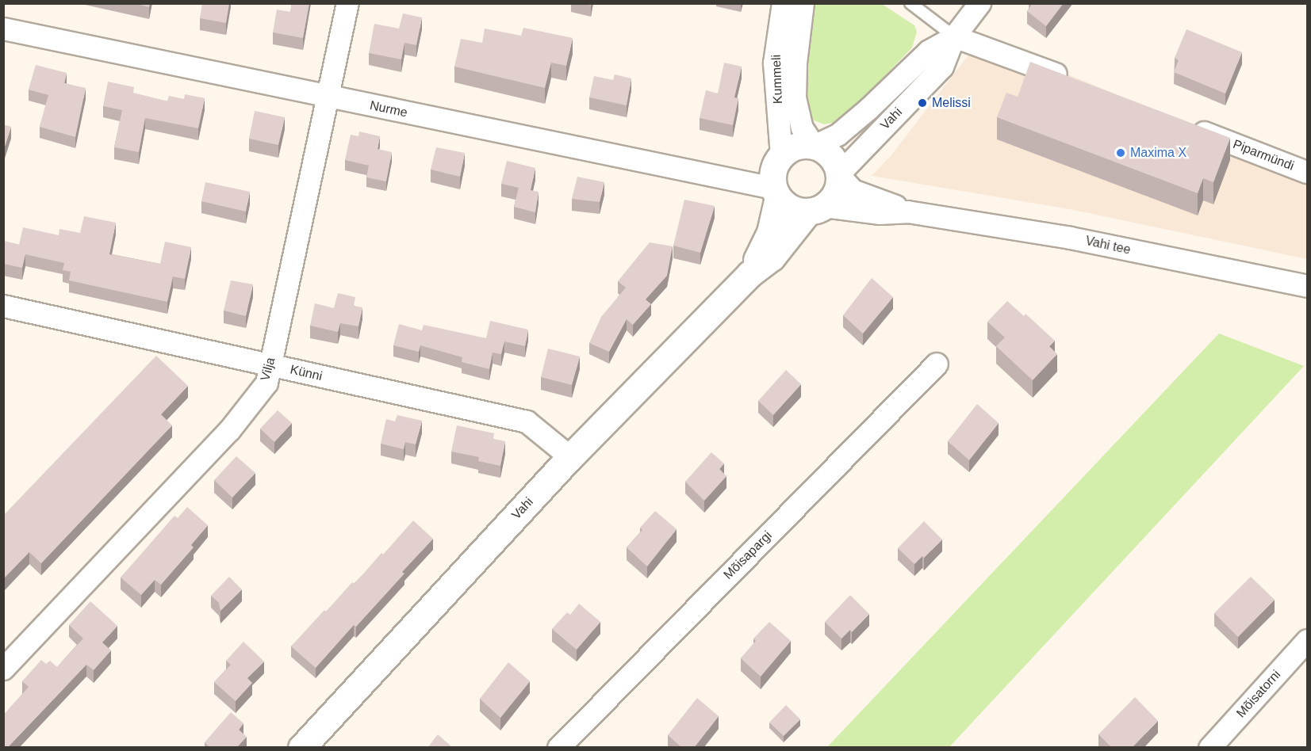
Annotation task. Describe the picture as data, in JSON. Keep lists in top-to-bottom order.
{
  "streets": {
    "street": [
      "Kummeli",
      "Nurme",
      "Vahi",
      "Piparmündi",
      "Vahi tee",
      "Vilja",
      "Künni",
      "Mõisapargi",
      "Mõisatorni"
    ]
  },
  "crossings": [
    ["Kummeli", "Nurme"],
    ["Kummeli", "Vahi"],
    ["Kummeli", "Vahi tee"],
    ["Nurme", "Vahi"],
    ["Nurme", "Vahi tee"],
    ["Nurme", "Vilja"],
    ["Vahi", "Vahi tee"],
    ["Vahi", "Künni"],
    ["Vilja", "Künni"]
  ],
  "places": ["Melissi", "Maxima X"]
}
